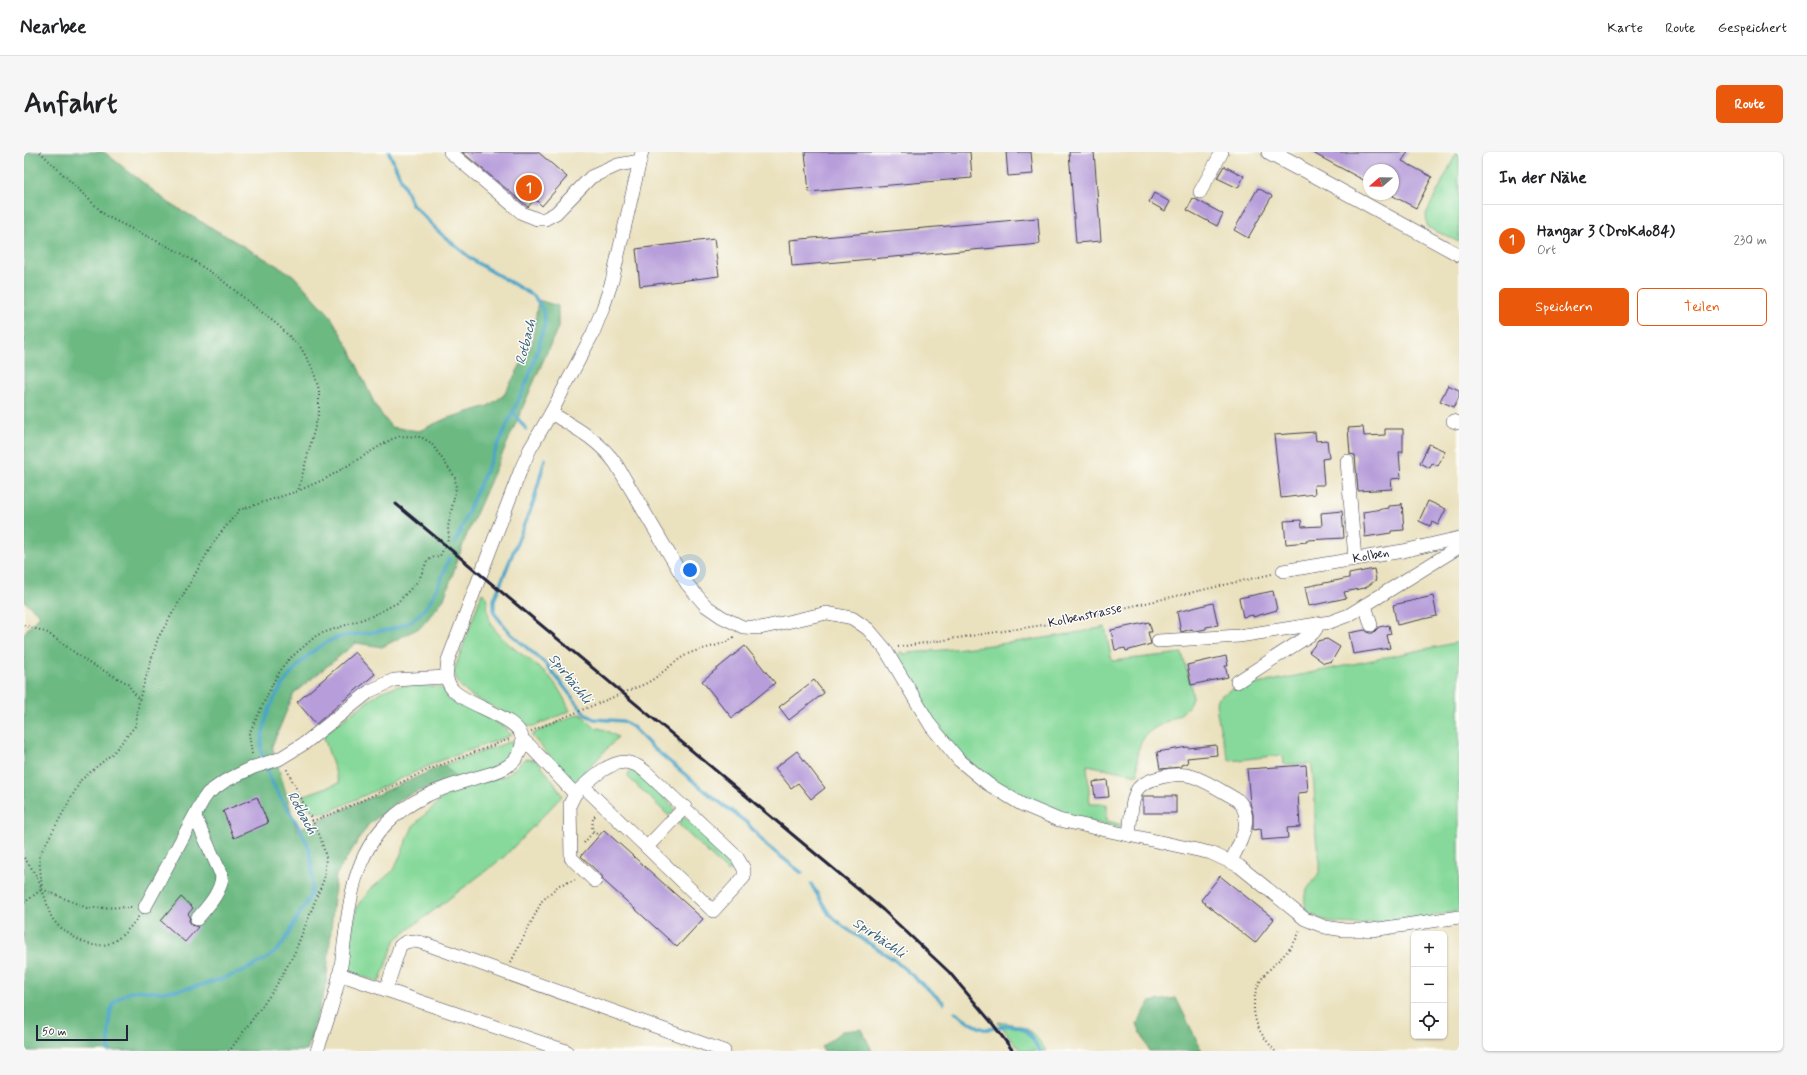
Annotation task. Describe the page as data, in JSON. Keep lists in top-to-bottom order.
{
  "streets": {
    "street": ["Kolben"],
    "path": ["Kolbenstrasse"]
  },
  "crossings": [
    ["Kolben", "Kolbenstrasse"]
  ],
  "water": ["Rotbach", "Spirbächli"],
  "scale_bar": "50 m",
  "north": "left",
  "page": {
    "header": "Nearbee",
    "nav": ["Karte", "Route", "Gespeichert"],
    "buttons": [
      "Route",
      ["Speichern", "Teilen"]
    ],
    "title": "Anfahrt",
    "heading": "In der Nähe",
    "pins": "1",
    "list": [
      {
        "mark": "1",
        "name": "Hangar 3 (DroKdo84)",
        "note": "Ort",
        "value": "230 m"
      }
    ],
    "map_buttons": ["+", "−"],
    "scale": "50 m"
  }
}
